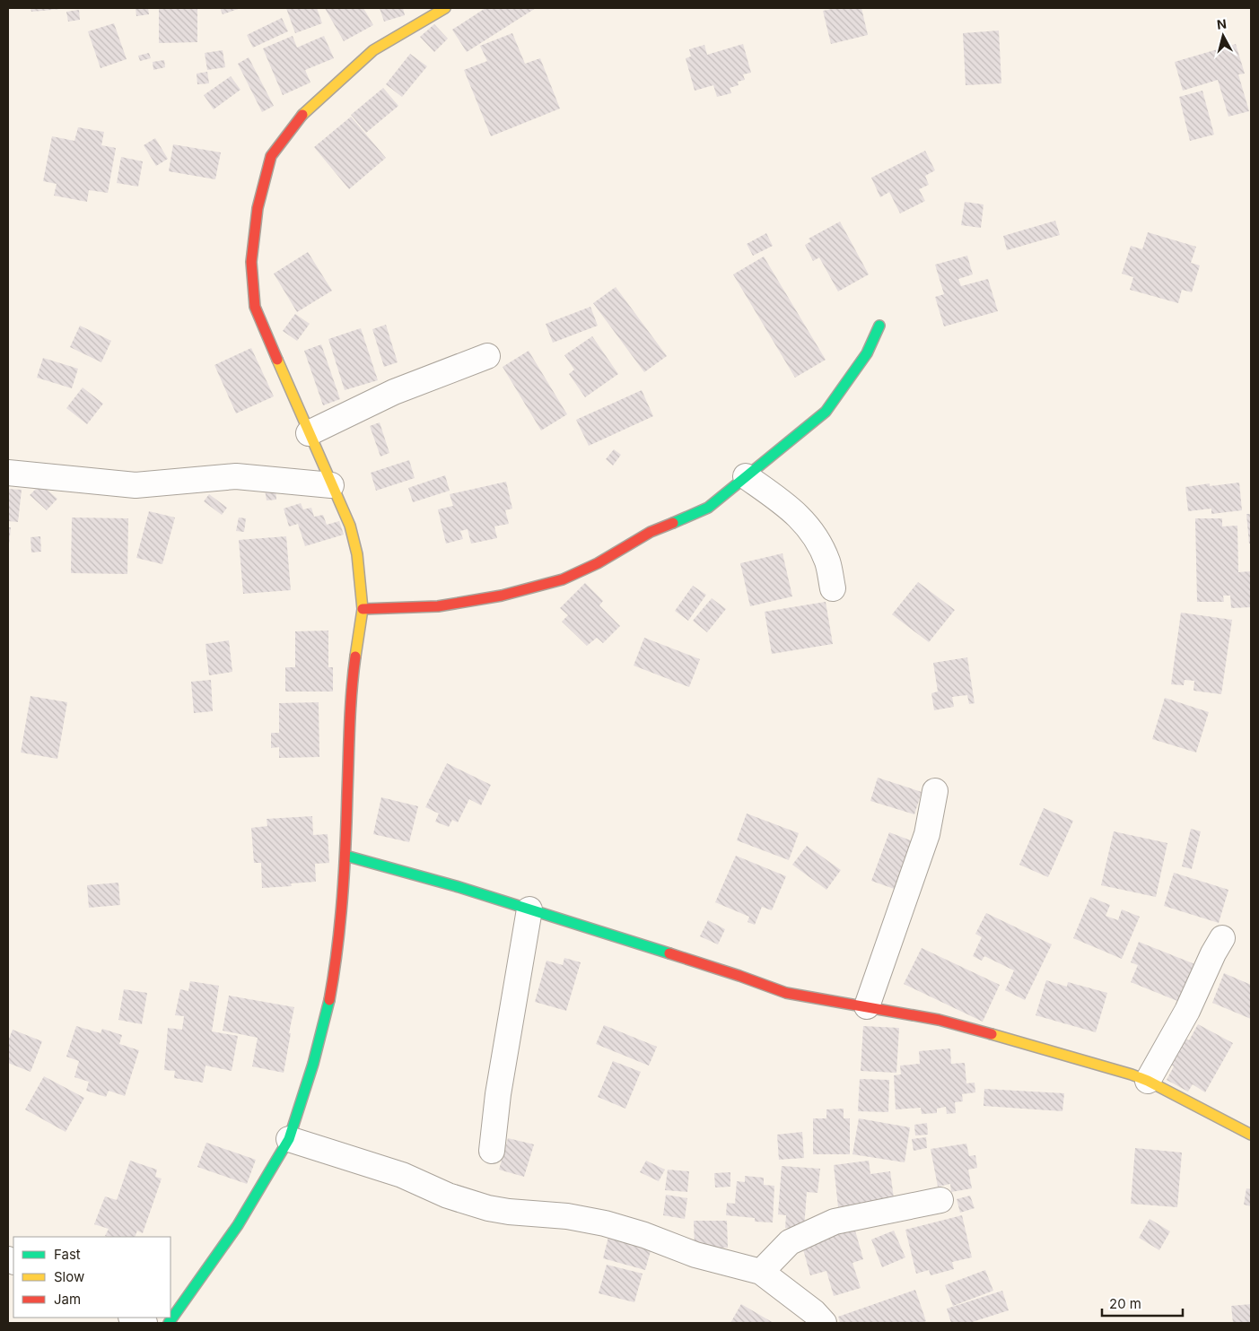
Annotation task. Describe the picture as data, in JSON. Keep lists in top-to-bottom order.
{
  "legend": ["Fast", "Slow", "Jam"],
  "scale_bar": "20 m",
  "north": "top"
}
